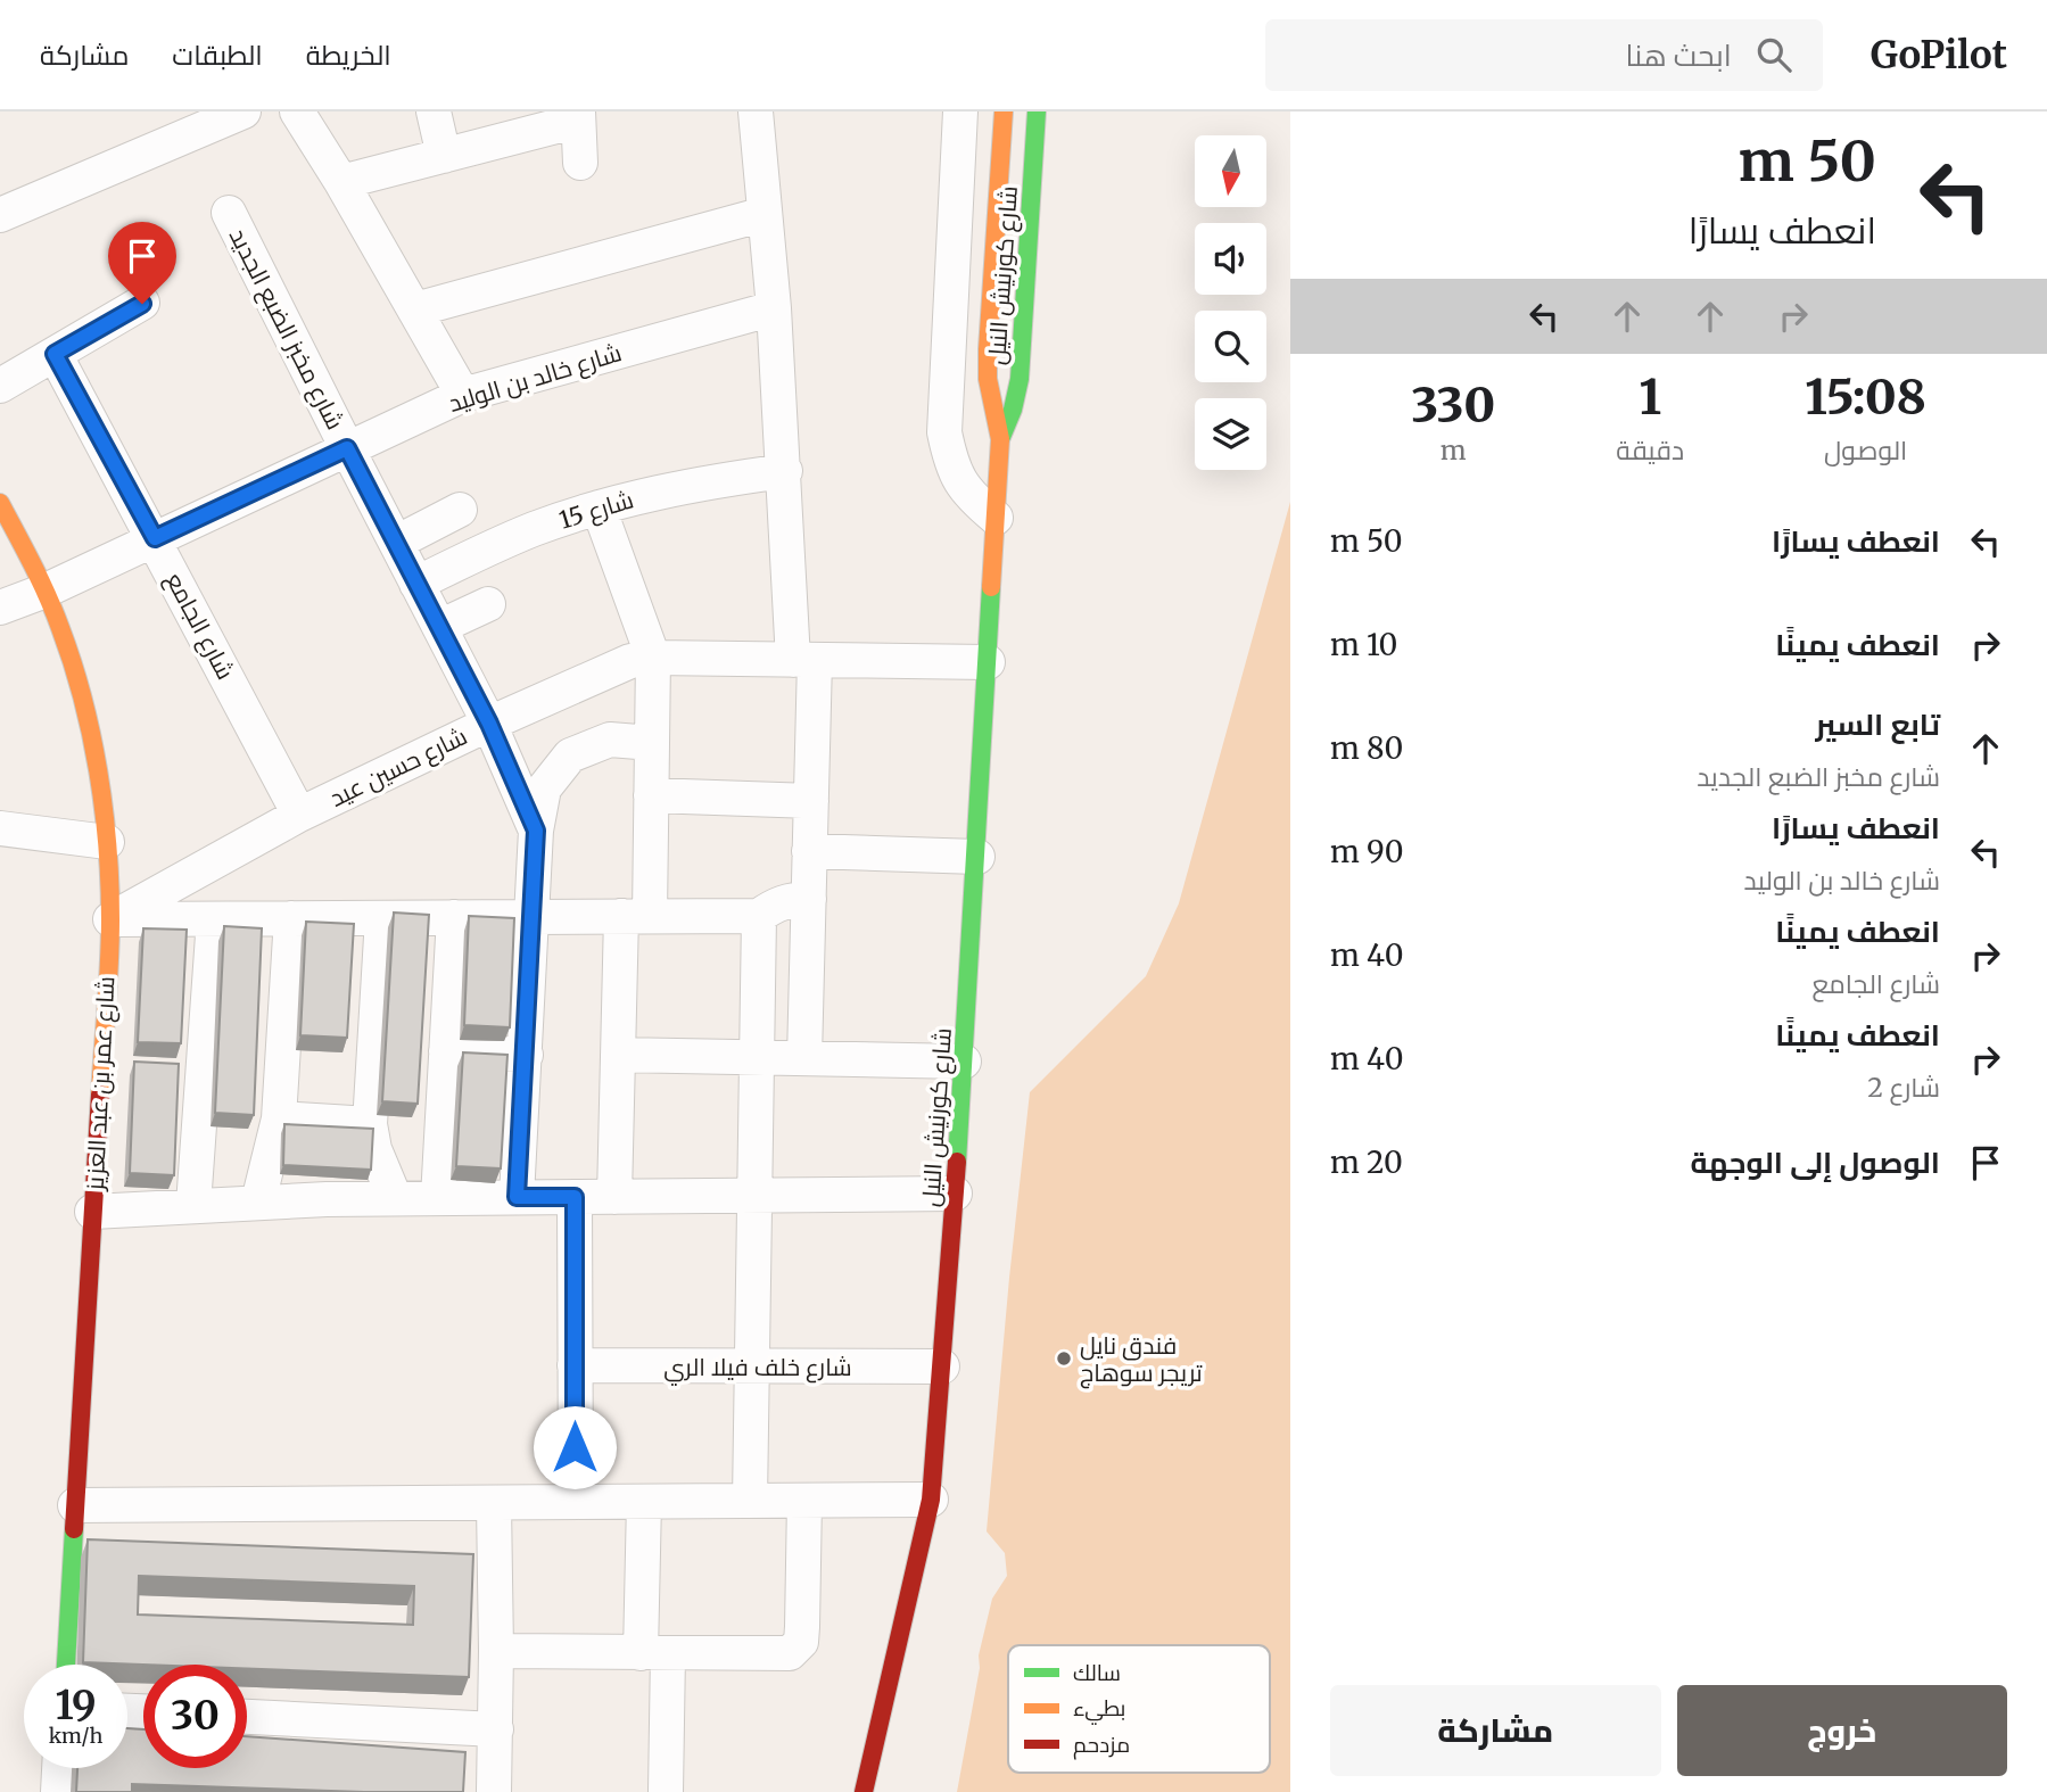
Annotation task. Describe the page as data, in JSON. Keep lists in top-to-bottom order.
{
  "streets": {
    "main road": ["شارع كورنيش النيل", "شارع عمر بن عبد العزيز"],
    "street": [
      "شارع مخبز الضبع الجديد",
      "شارع خالد بن الوليد",
      "شارع 15",
      "شارع الجامع",
      "شارع حسين عيد",
      "شارع خلف فيلا الري"
    ]
  },
  "crossings": [
    ["شارع كورنيش النيل", "شارع حسين عيد"],
    ["شارع كورنيش النيل", "شارع خلف فيلا الري"],
    ["شارع مخبز الضبع الجديد", "شارع خالد بن الوليد"],
    ["شارع مخبز الضبع الجديد", "شارع 15"],
    ["شارع مخبز الضبع الجديد", "شارع حسين عيد"],
    ["شارع خالد بن الوليد", "شارع الجامع"],
    ["شارع خالد بن الوليد", "شارع عمر بن عبد العزيز"],
    ["شارع الجامع", "شارع حسين عيد"],
    ["شارع حسين عيد", "شارع عمر بن عبد العزيز"]
  ],
  "places": ["فندق نايل تريجر سوهاج"],
  "legend": ["سالك", "بطيء", "مزدحم"],
  "north": "bottom",
  "page": {
    "header": "GoPilot",
    "search": "ابحث هنا",
    "nav": ["الخريطة", "الطبقات", "مشاركة"],
    "turn": ["50 m", "انعطف يسارًا"],
    "eta": [
      "15:08",
      "الوصول",
      "1",
      "دقيقة",
      "330",
      "m"
    ],
    "list": [
      {
        "name": "انعطف يسارًا",
        "value": "50 m"
      },
      {
        "name": "انعطف يمينًا",
        "value": "10 m"
      },
      {
        "name": "تابع السير",
        "note": "شارع مخبز الضبع الجديد",
        "value": "80 m"
      },
      {
        "name": "انعطف يسارًا",
        "note": "شارع خالد بن الوليد",
        "value": "90 m"
      },
      {
        "name": "انعطف يمينًا",
        "note": "شارع الجامع",
        "value": "40 m"
      },
      {
        "name": "انعطف يمينًا",
        "note": "شارع 2",
        "value": "40 m"
      },
      {
        "name": "الوصول إلى الوجهة",
        "value": "20 m"
      }
    ],
    "speed": "19 km/h",
    "limit": "30",
    "buttons": ["خروج", "مشاركة"]
  }
}
